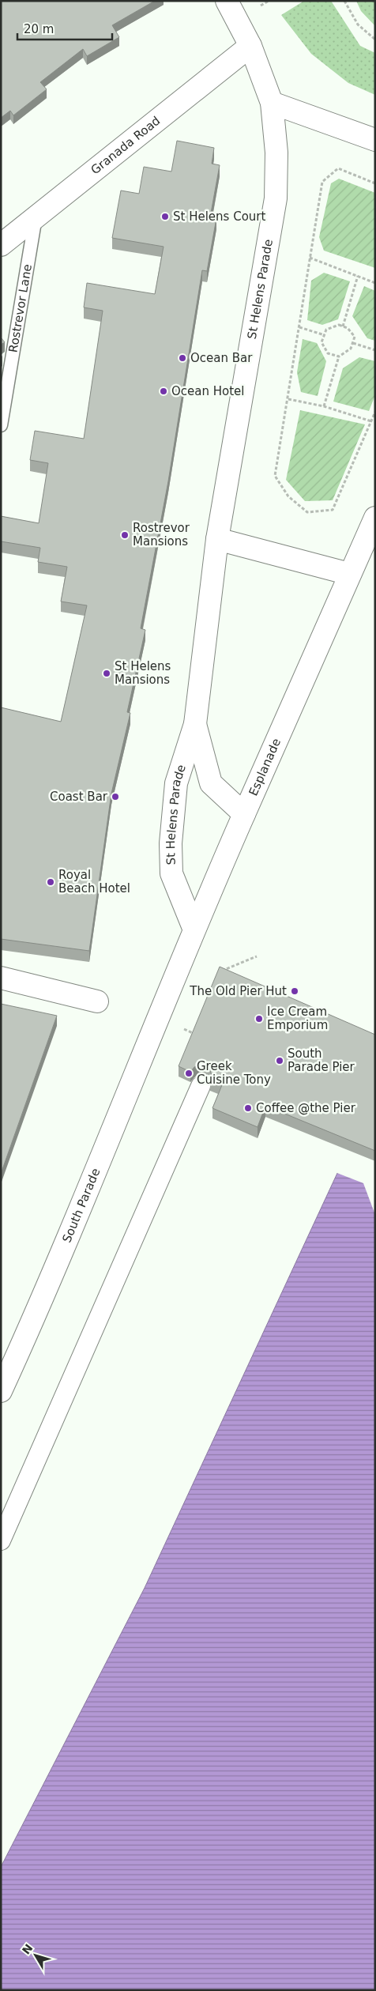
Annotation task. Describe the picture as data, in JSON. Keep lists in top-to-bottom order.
{
  "streets": {
    "main road": [
      "Granada Road",
      "St Helens Parade",
      "Esplanade",
      "South Parade"
    ],
    "lane": ["Rostrevor Lane"]
  },
  "crossings": [
    ["Granada Road", "St Helens Parade"],
    ["Granada Road", "Rostrevor Lane"],
    ["St Helens Parade", "Esplanade"],
    ["Esplanade", "South Parade"]
  ],
  "places": [
    "St Helens Court",
    "Ocean Bar",
    "Ocean Hotel",
    "Rostrevor Mansions",
    "St Helens Mansions",
    "Coast Bar",
    "Royal Beach Hotel",
    "The Old Pier Hut",
    "Ice Cream Emporium",
    "South Parade Pier",
    "Greek Cuisine Tony",
    "Coffee @the Pier"
  ],
  "scale_bar": "20 m",
  "north": "top left"
}
